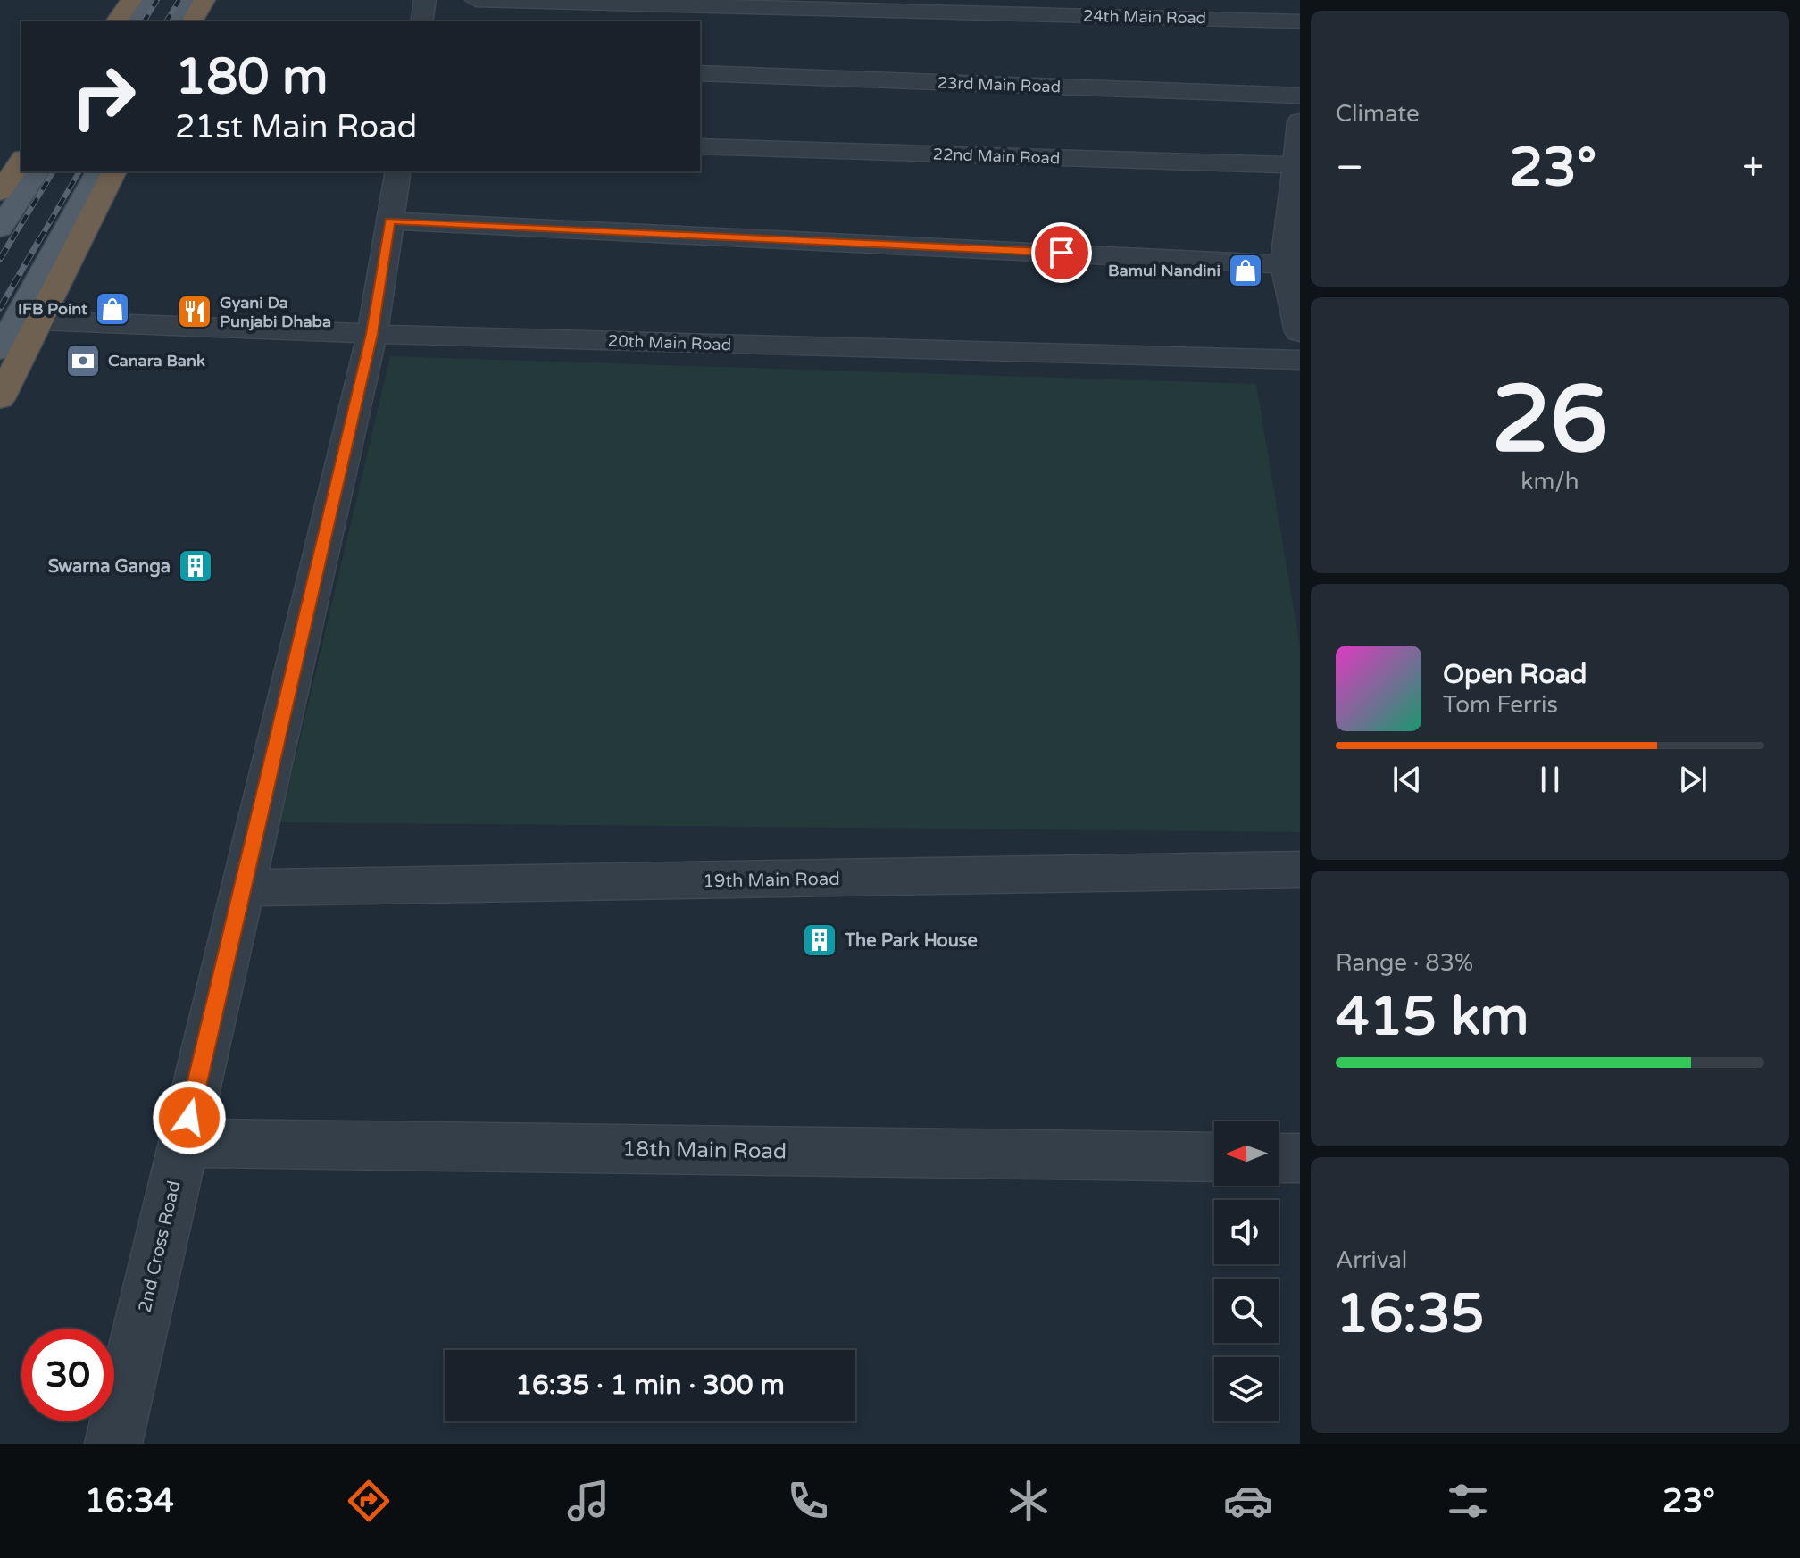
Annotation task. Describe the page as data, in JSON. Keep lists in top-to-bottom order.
{
  "streets": {
    "street": [
      "24th Main Road",
      "23rd Main Road",
      "22nd Main Road",
      "20th Main Road",
      "19th Main Road",
      "18th Main Road",
      "2nd Cross Road"
    ]
  },
  "crossings": [
    ["20th Main Road", "2nd Cross Road"],
    ["19th Main Road", "2nd Cross Road"],
    ["18th Main Road", "2nd Cross Road"]
  ],
  "places": {
    "shop": ["Bamul Nandini", "IFB Point"],
    "restaurant": ["Gyani Da Punjabi Dhaba"],
    "bank": ["Canara Bank"],
    "building": ["Swarna Ganga", "The Park House"]
  },
  "north": "left",
  "page": {
    "tile": [
      "Climate",
      ["26", "km/h"],
      ["Range · 83%", "415 km"],
      ["Arrival", "16:35"]
    ],
    "turn": ["180 m", "21st Main Road"],
    "heat": ["−", "23°", "+"],
    "song": ["Open Road", "Tom Ferris"],
    "limit": "30",
    "trip": "16:35 · 1 min · 300 m",
    "tabs": ["16:34", "23°"]
  }
}
